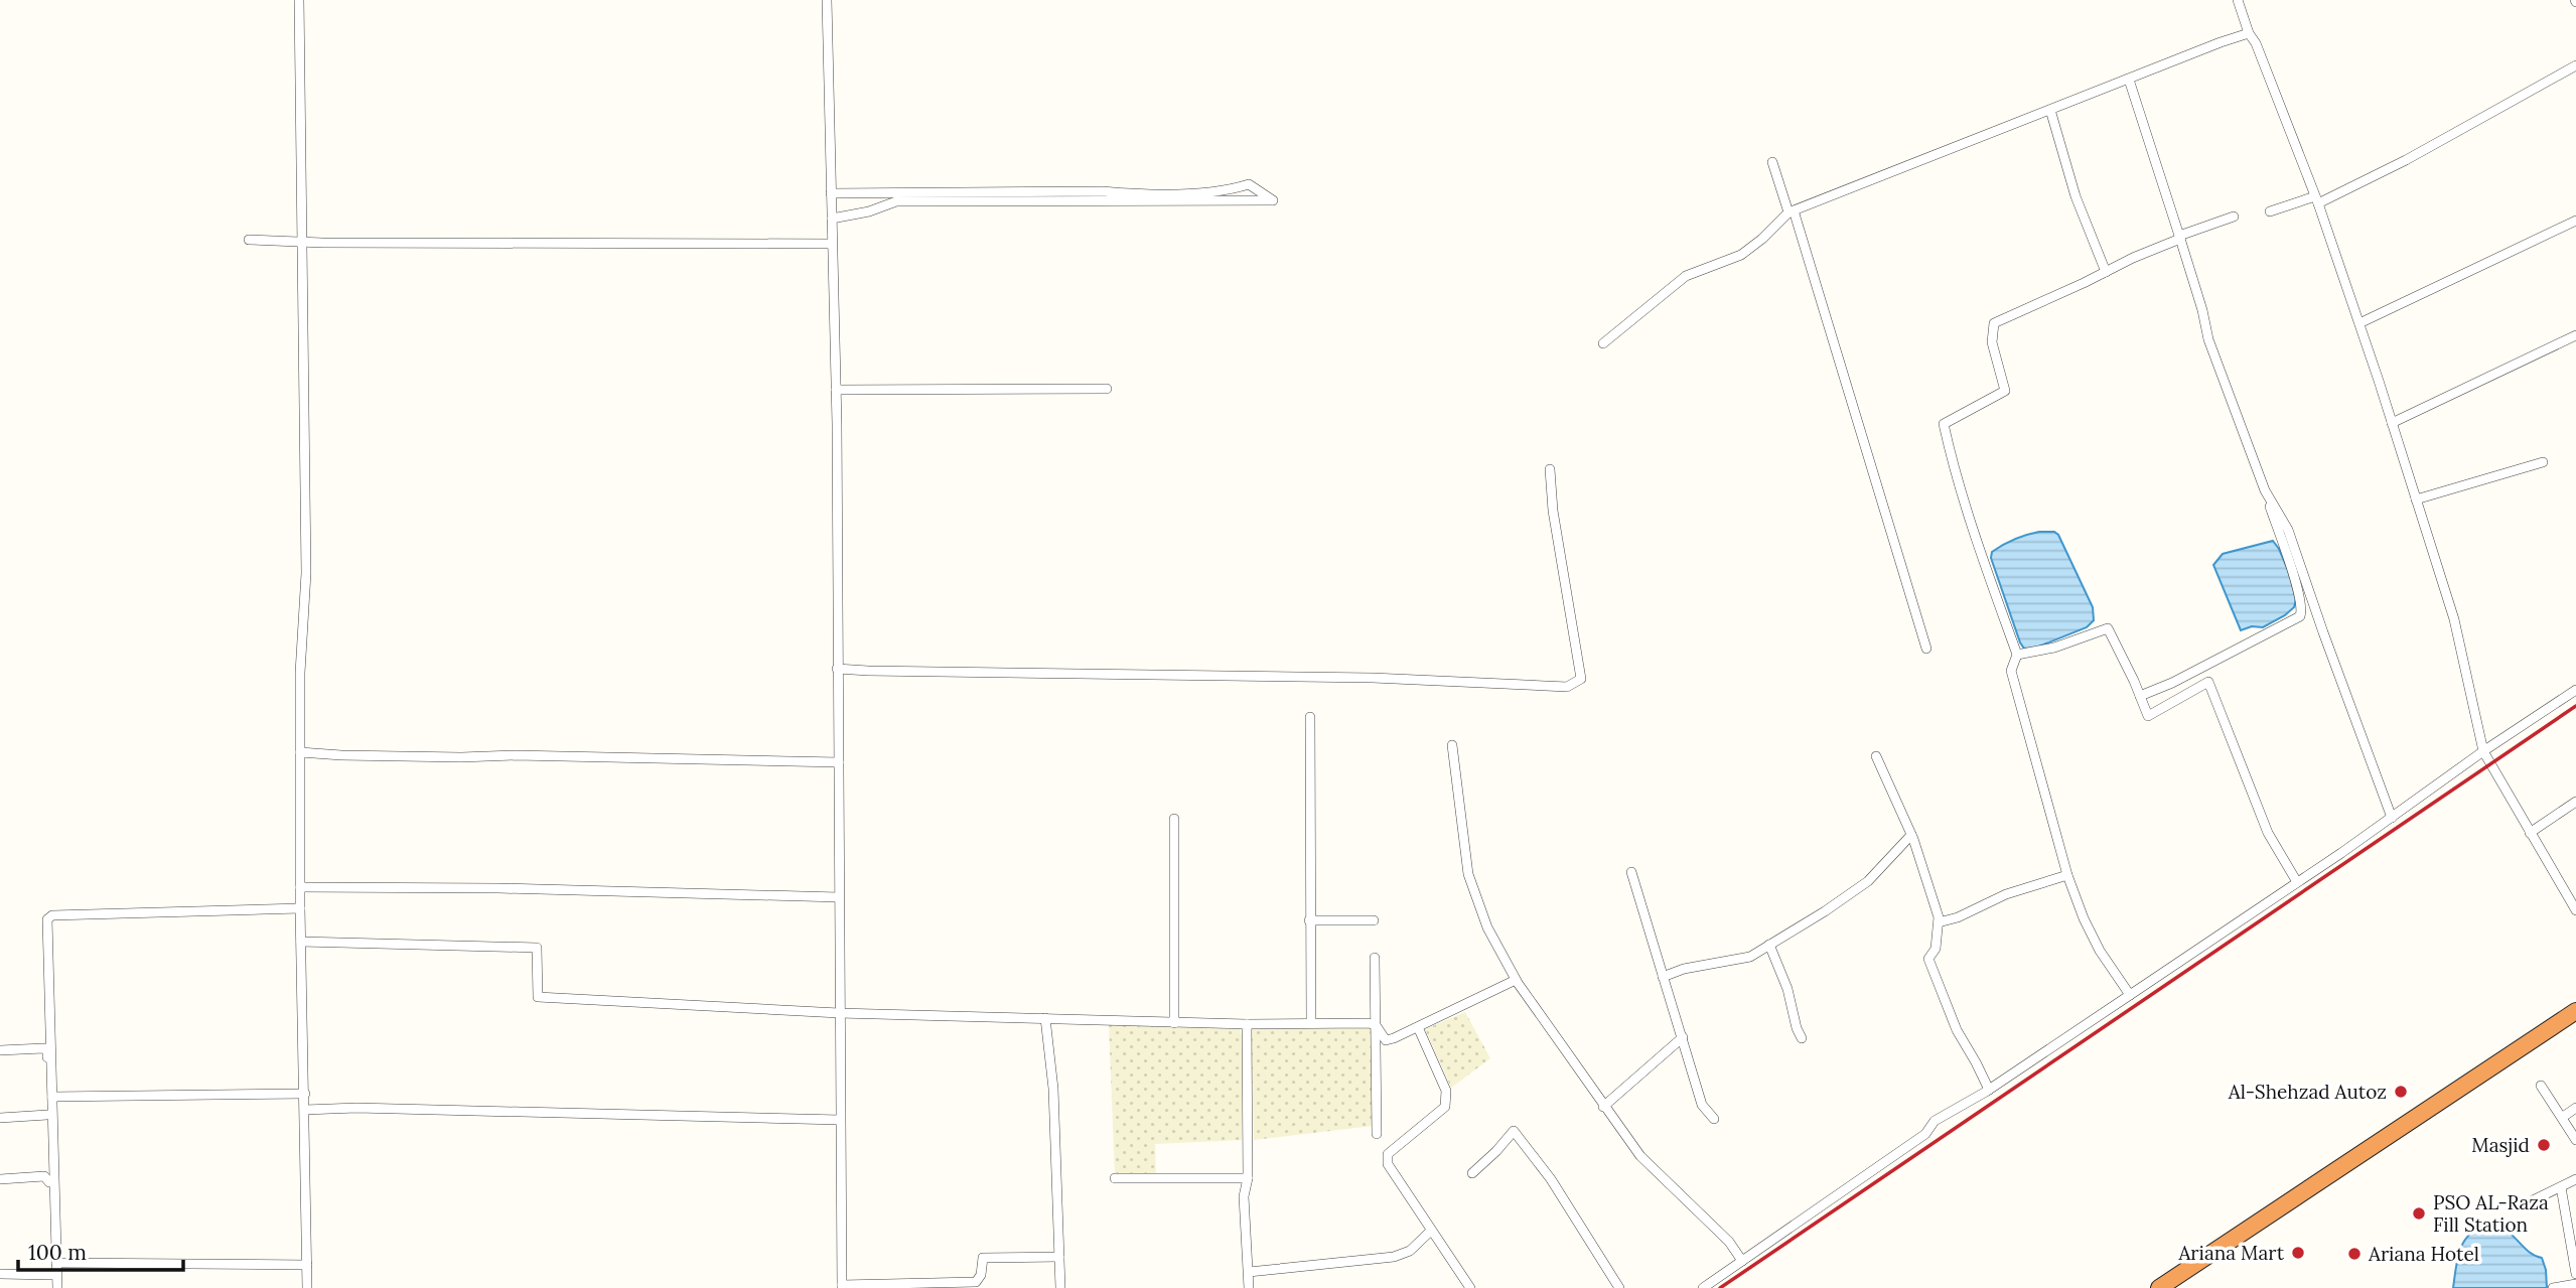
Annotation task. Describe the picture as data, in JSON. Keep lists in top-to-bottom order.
{
  "places": [
    "Al-Shehzad Autoz",
    "Masjid",
    "PSO AL-Raza Fill Station",
    "Ariana Mart",
    "Ariana Hotel"
  ],
  "scale_bar": "100 m"
}
